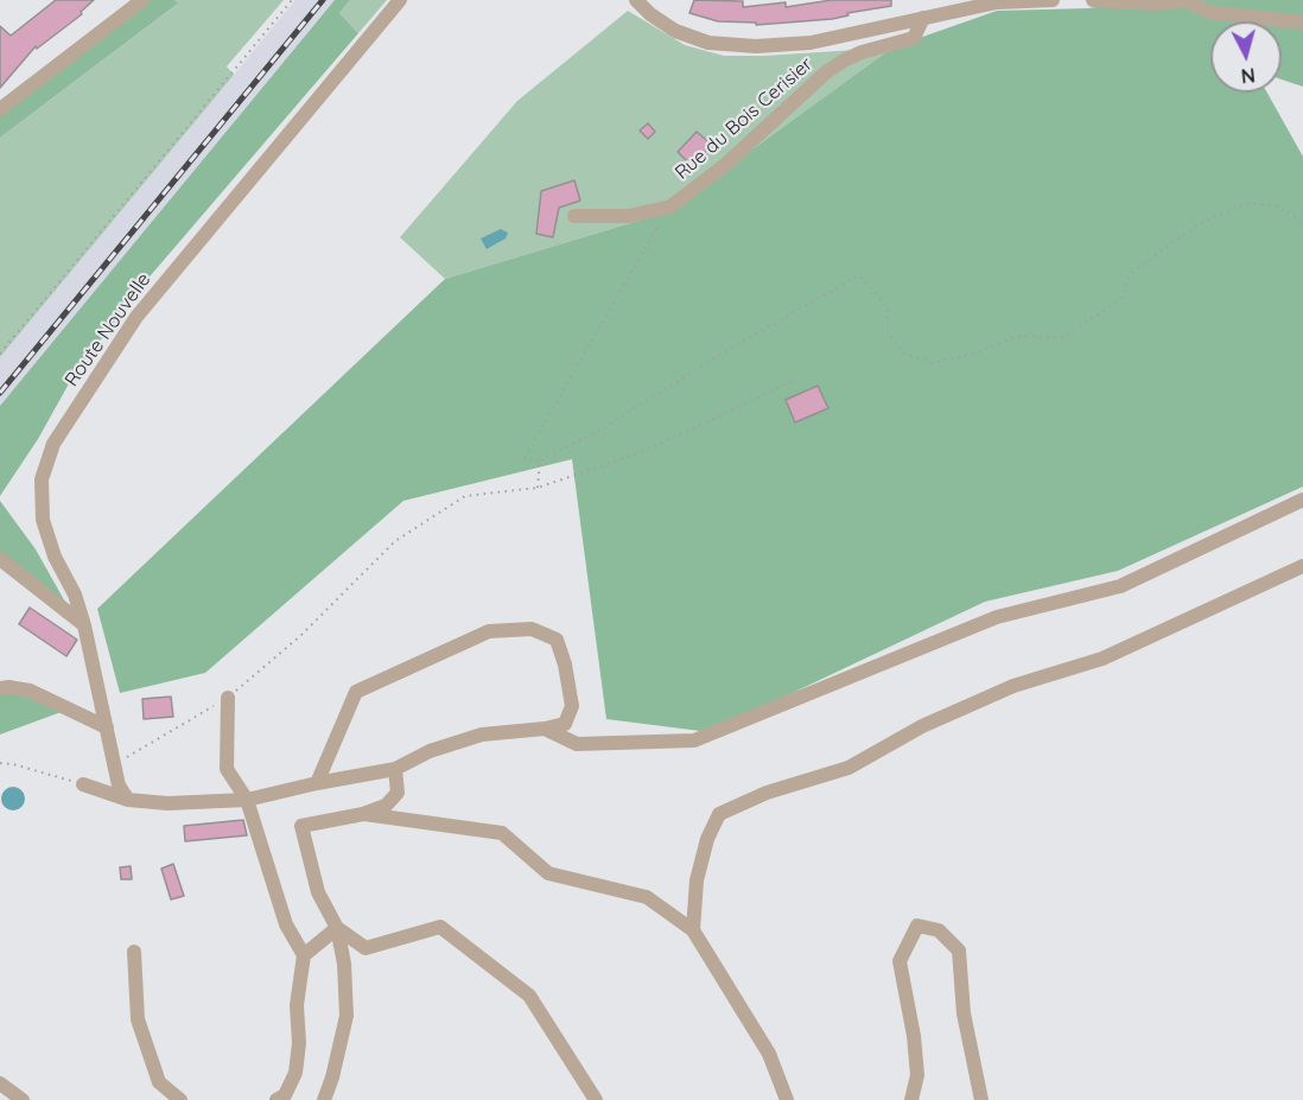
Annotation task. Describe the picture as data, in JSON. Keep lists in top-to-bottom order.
{
  "streets": {
    "street": ["Rue du Bois Cerisier", "Route Nouvelle"]
  },
  "north": "bottom"
}
